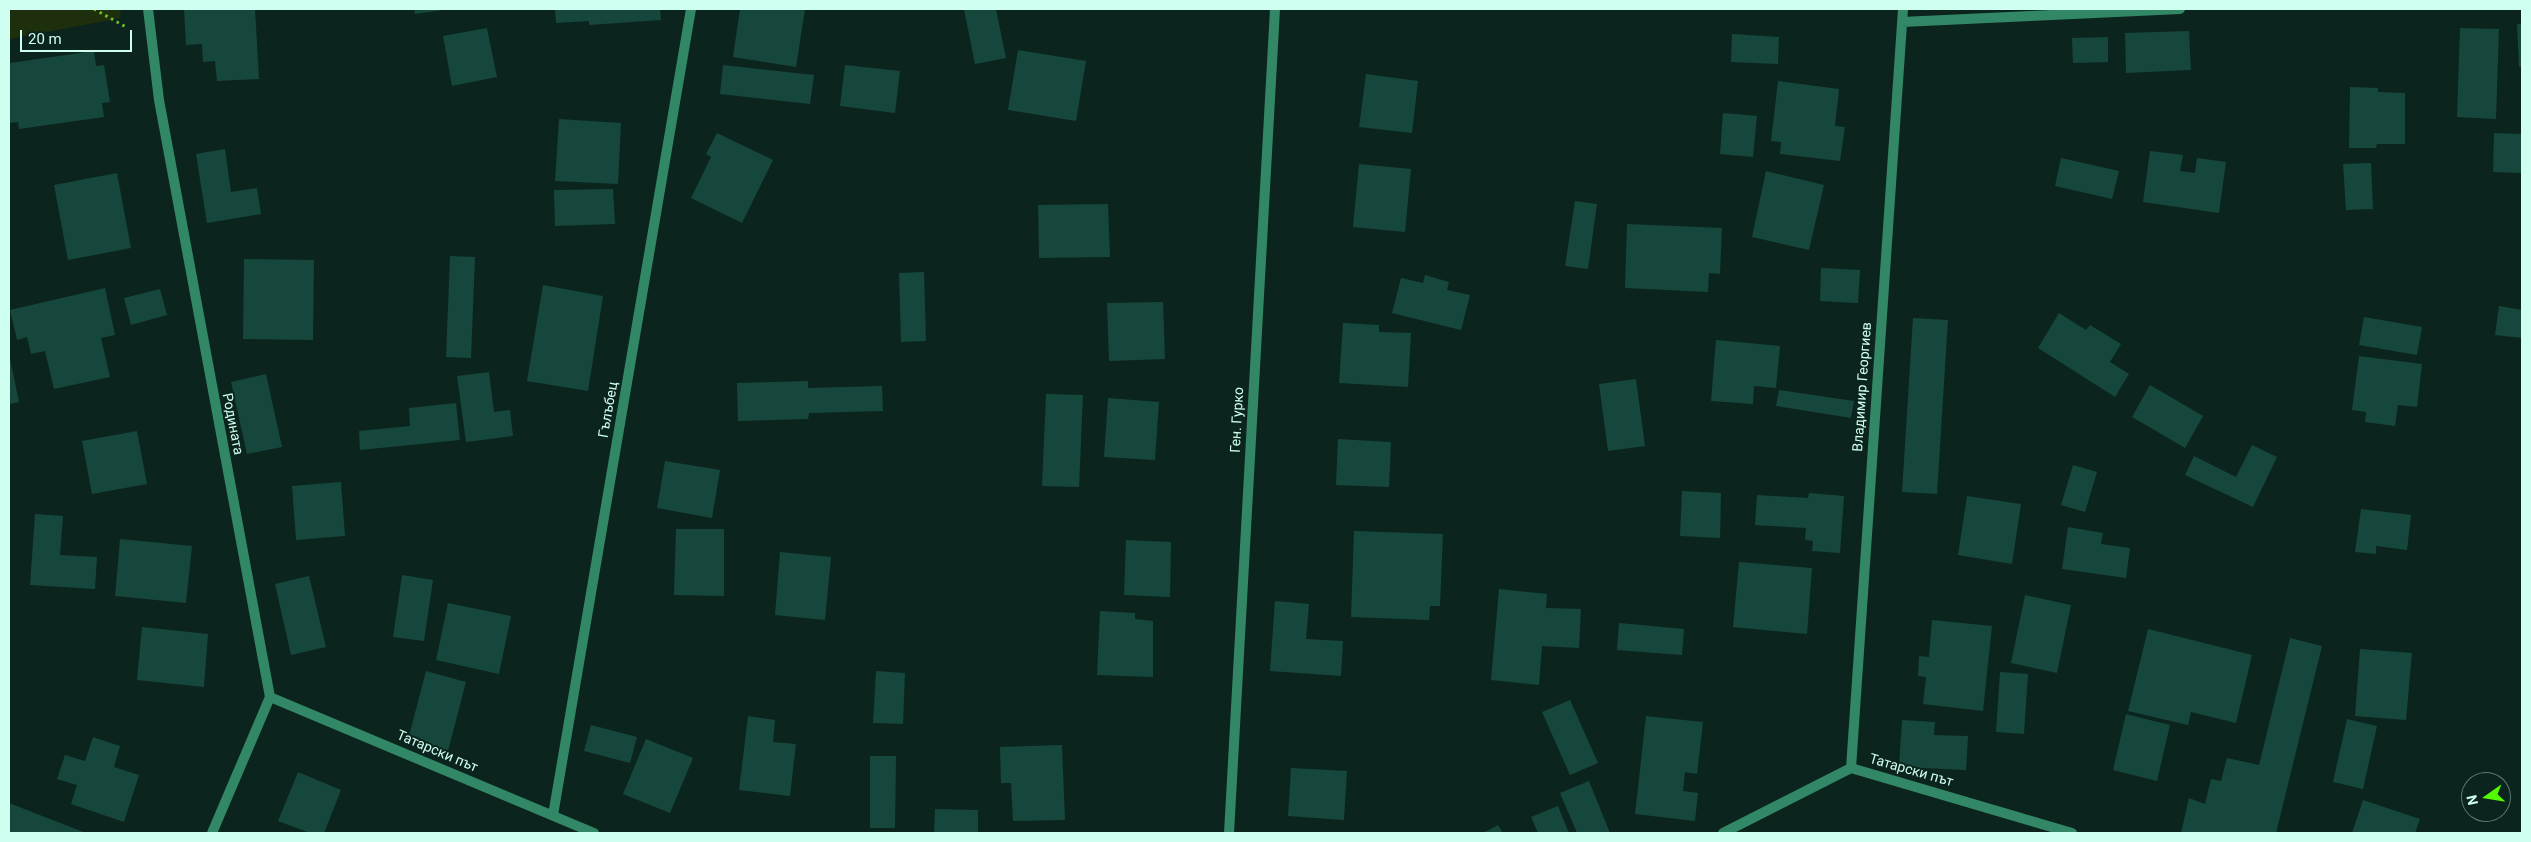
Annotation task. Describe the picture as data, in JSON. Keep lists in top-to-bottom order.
{
  "streets": {
    "street": [
      "Владимир Георгиев",
      "Гълъбец",
      "Ген. Гурко",
      "Родината",
      "Татарски път"
    ]
  },
  "crossings": [
    ["Владимир Георгиев", "Татарски път"],
    ["Гълъбец", "Татарски път"],
    ["Родината", "Татарски път"]
  ],
  "scale_bar": "20 m",
  "north": "left"
}
